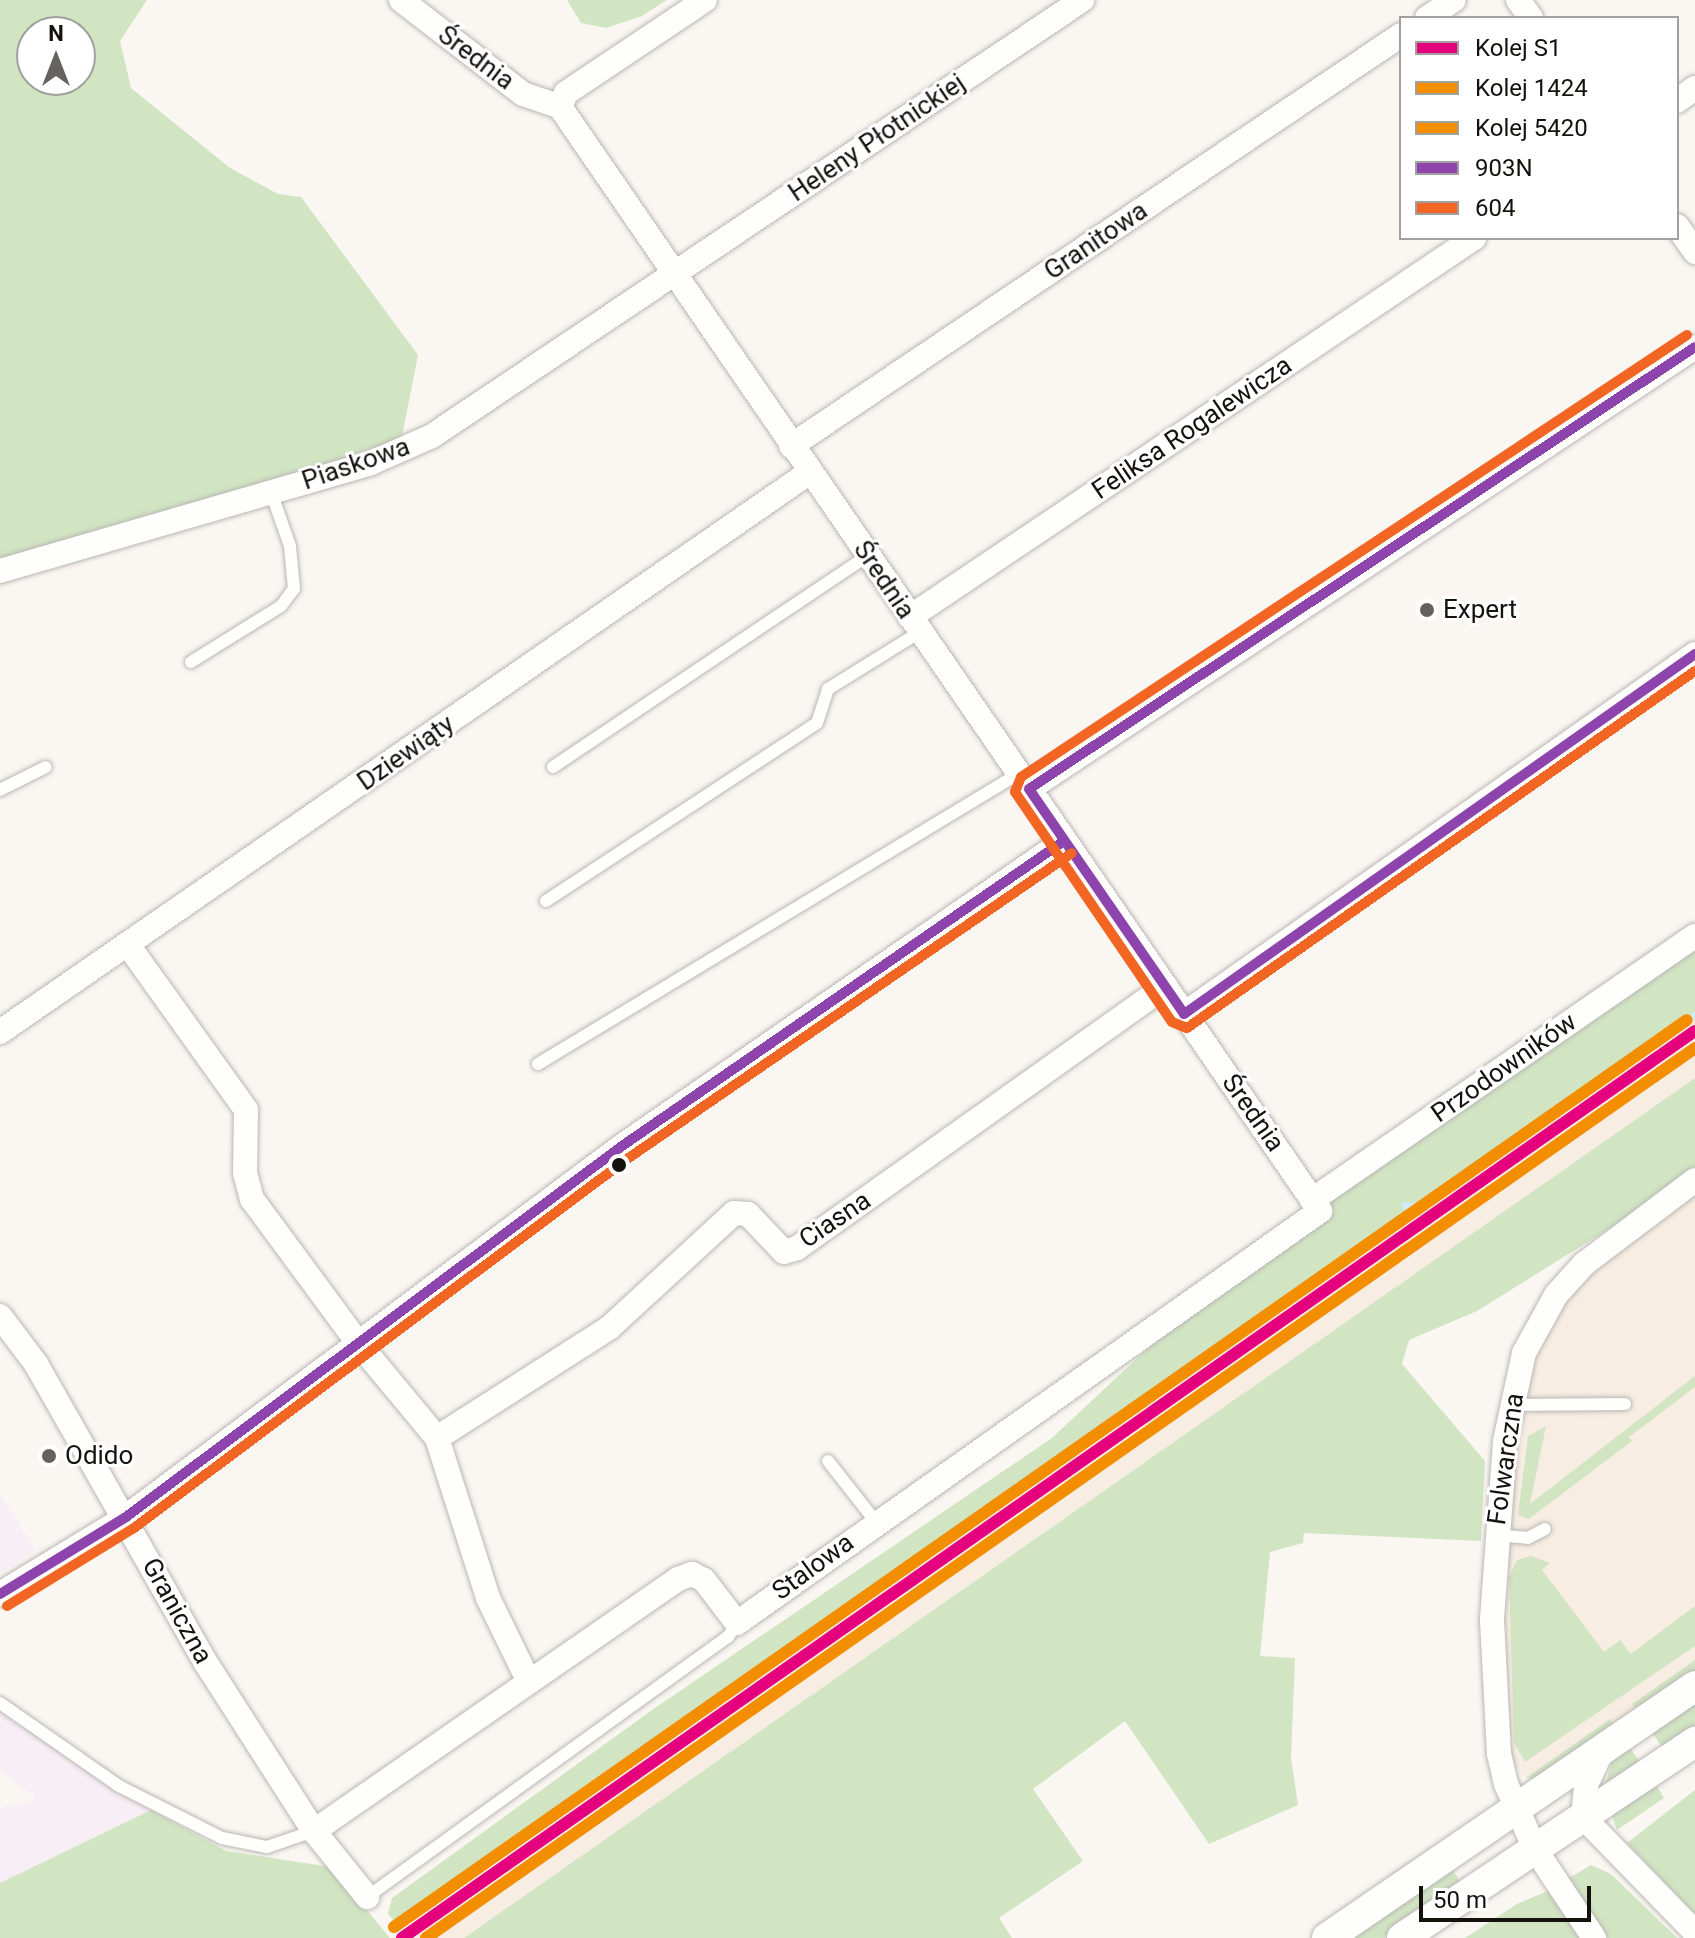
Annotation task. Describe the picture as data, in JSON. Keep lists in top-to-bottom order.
{
  "streets": {
    "street": [
      "Średnia",
      "Heleny Płotnickiej",
      "Granitowa",
      "Feliksa Rogalewicza",
      "Piaskowa",
      "Dziewiąty",
      "Przodowników",
      "Ciasna",
      "Folwarczna",
      "Stalowa",
      "Graniczna"
    ]
  },
  "crossings": [
    ["Średnia", "Heleny Płotnickiej"],
    ["Średnia", "Granitowa"],
    ["Średnia", "Feliksa Rogalewicza"],
    ["Średnia", "Piaskowa"],
    ["Średnia", "Dziewiąty"],
    ["Średnia", "Przodowników"],
    ["Średnia", "Ciasna"],
    ["Średnia", "Stalowa"],
    ["Heleny Płotnickiej", "Piaskowa"],
    ["Przodowników", "Stalowa"]
  ],
  "places": ["Expert", "Odido"],
  "lines": [
    "transit line 604",
    "transit line 903N",
    "rail line 5420",
    "rail line S1",
    "rail line 1424"
  ],
  "legend": [
    "Kolej S1",
    "Kolej 1424",
    "Kolej 5420",
    "903N",
    "604"
  ],
  "scale_bar": "50 m",
  "north": "top"
}
